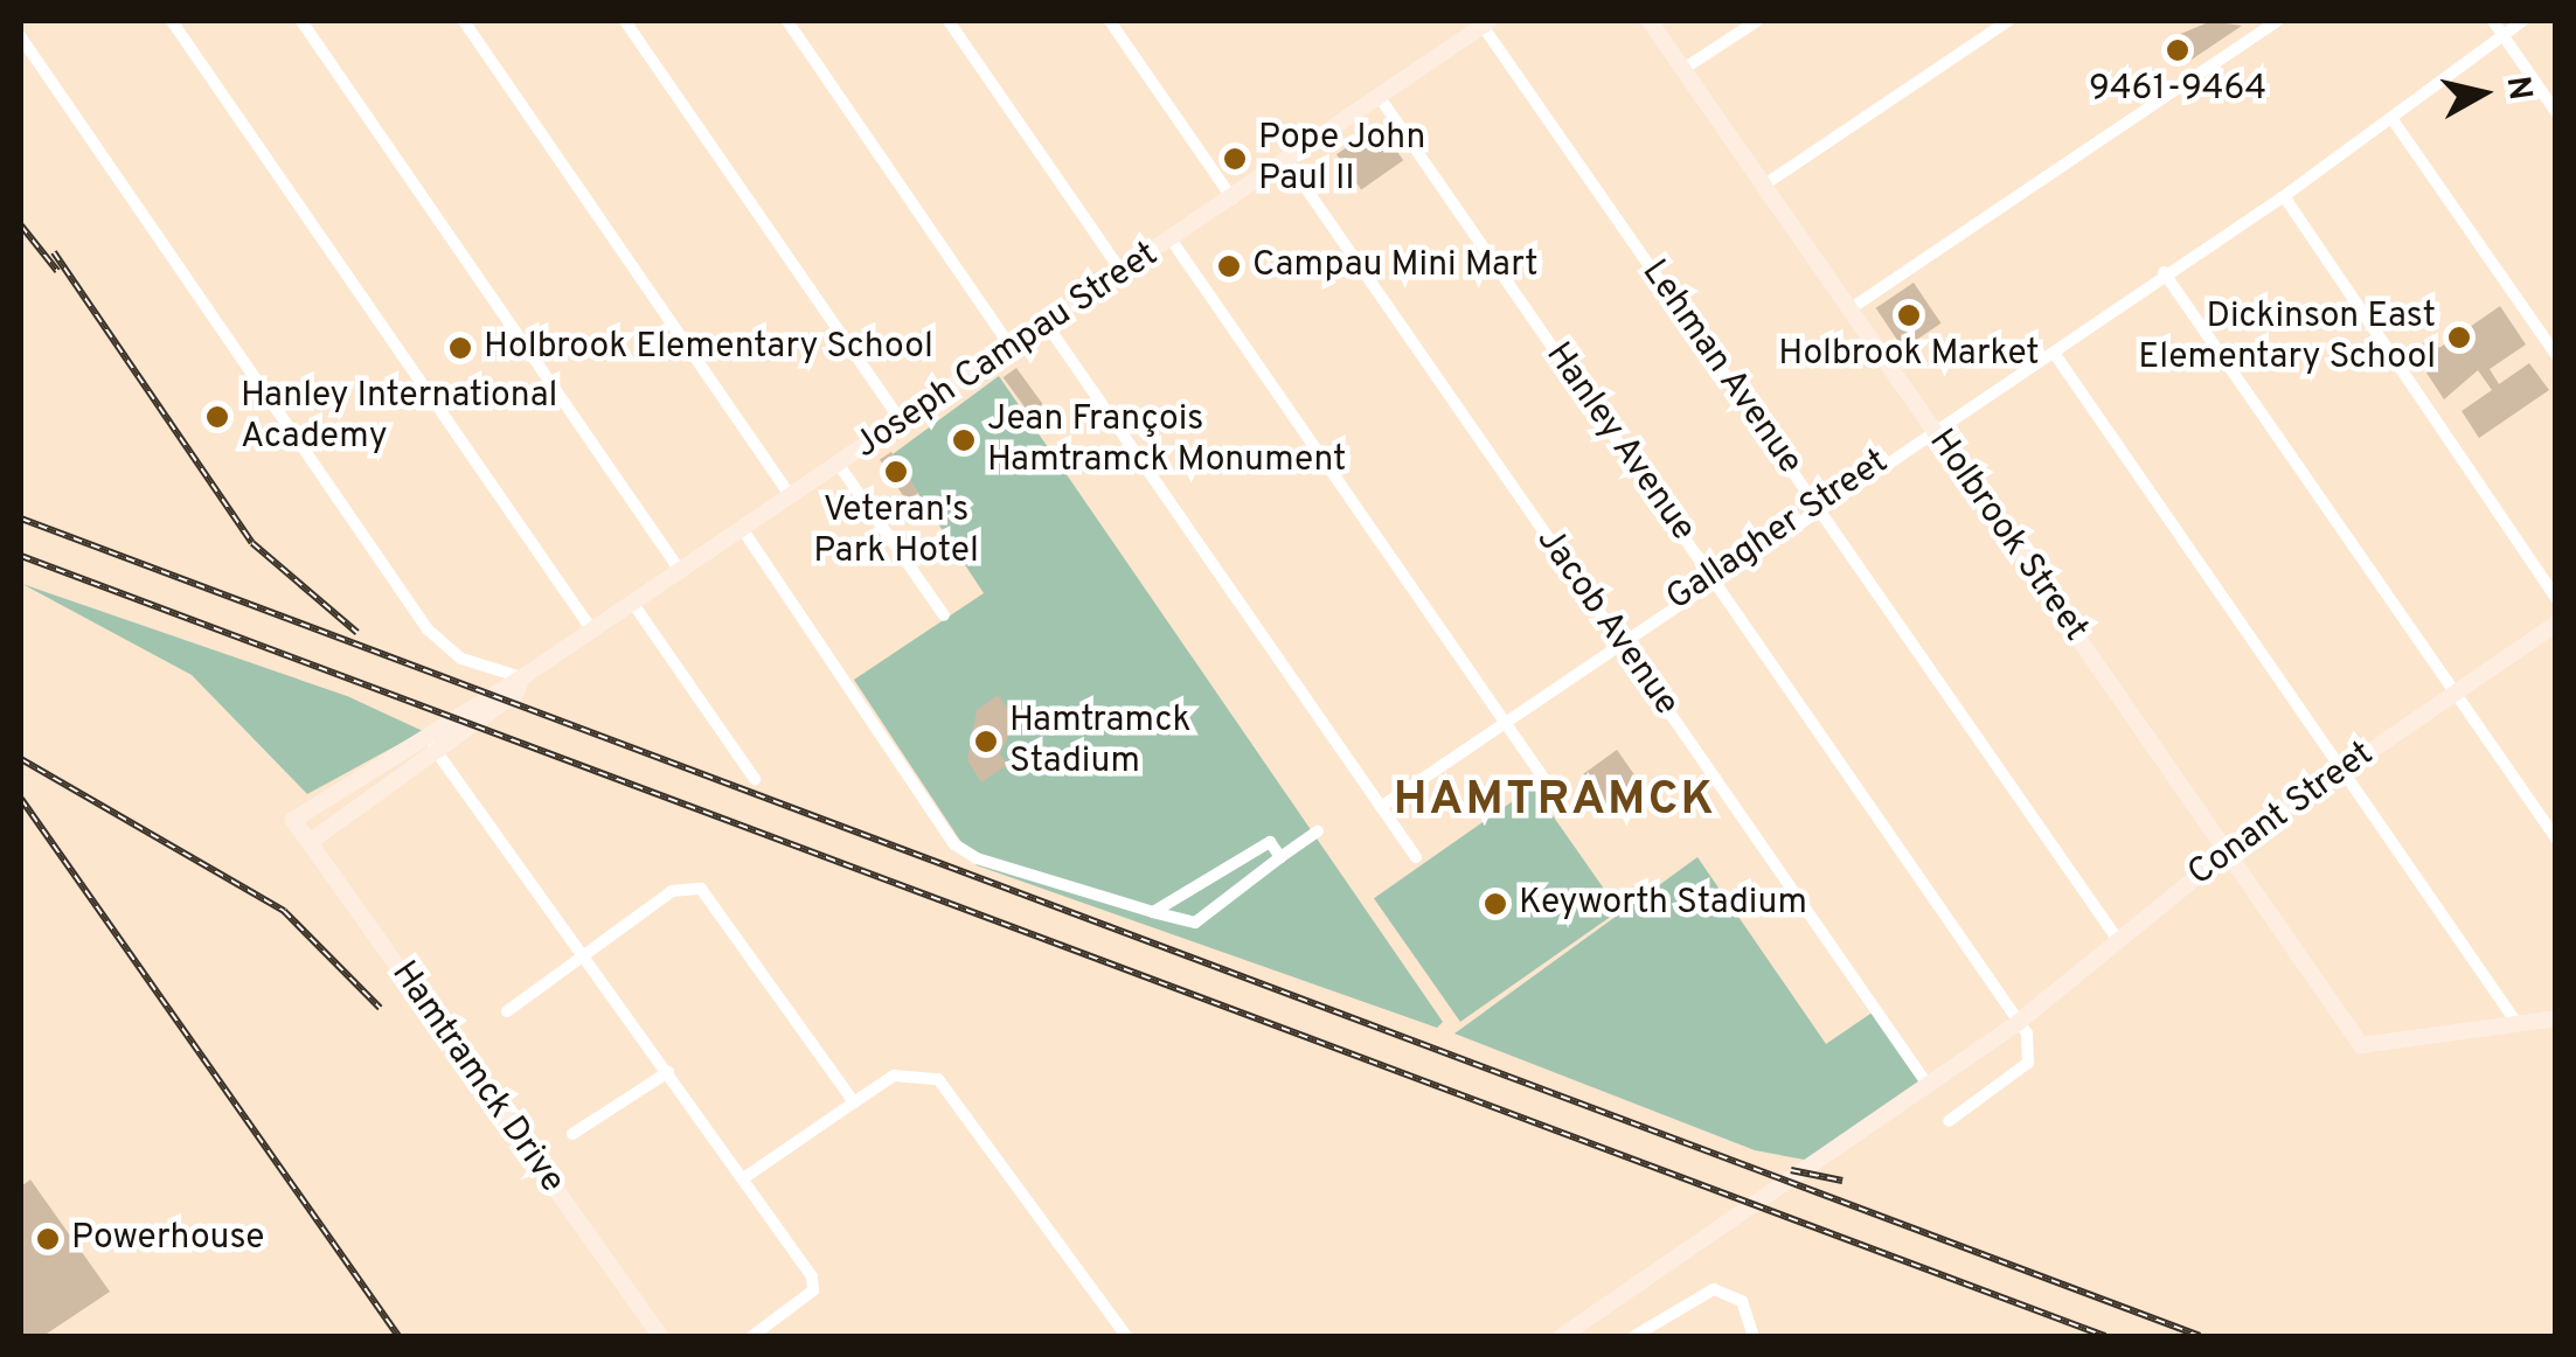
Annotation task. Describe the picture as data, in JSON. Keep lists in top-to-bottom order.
{
  "streets": {
    "street": [
      "Joseph Campau Street",
      "Lehman Avenue",
      "Hanley Avenue",
      "Gallagher Street",
      "Holbrook Street",
      "Jacob Avenue",
      "Conant Street",
      "Hamtramck Drive"
    ]
  },
  "crossings": [
    ["Joseph Campau Street", "Lehman Avenue"],
    ["Joseph Campau Street", "Hanley Avenue"],
    ["Joseph Campau Street", "Jacob Avenue"],
    ["Joseph Campau Street", "Hamtramck Drive"],
    ["Lehman Avenue", "Gallagher Street"],
    ["Lehman Avenue", "Conant Street"],
    ["Hanley Avenue", "Gallagher Street"],
    ["Hanley Avenue", "Conant Street"],
    ["Gallagher Street", "Holbrook Street"],
    ["Gallagher Street", "Jacob Avenue"],
    ["Holbrook Street", "Conant Street"],
    ["Jacob Avenue", "Conant Street"]
  ],
  "districts": ["HAMTRAMCK"],
  "places": [
    "9461-9464",
    "Pope John Paul II",
    "Campau Mini Mart",
    "Holbrook Market",
    "Dickinson East Elementary School",
    "Holbrook Elementary School",
    "Hanley International Academy",
    "Jean François Hamtramck Monument",
    "Veteran's Park Hotel",
    "Hamtramck Stadium",
    "Keyworth Stadium",
    "Powerhouse"
  ],
  "north": "right"
}
